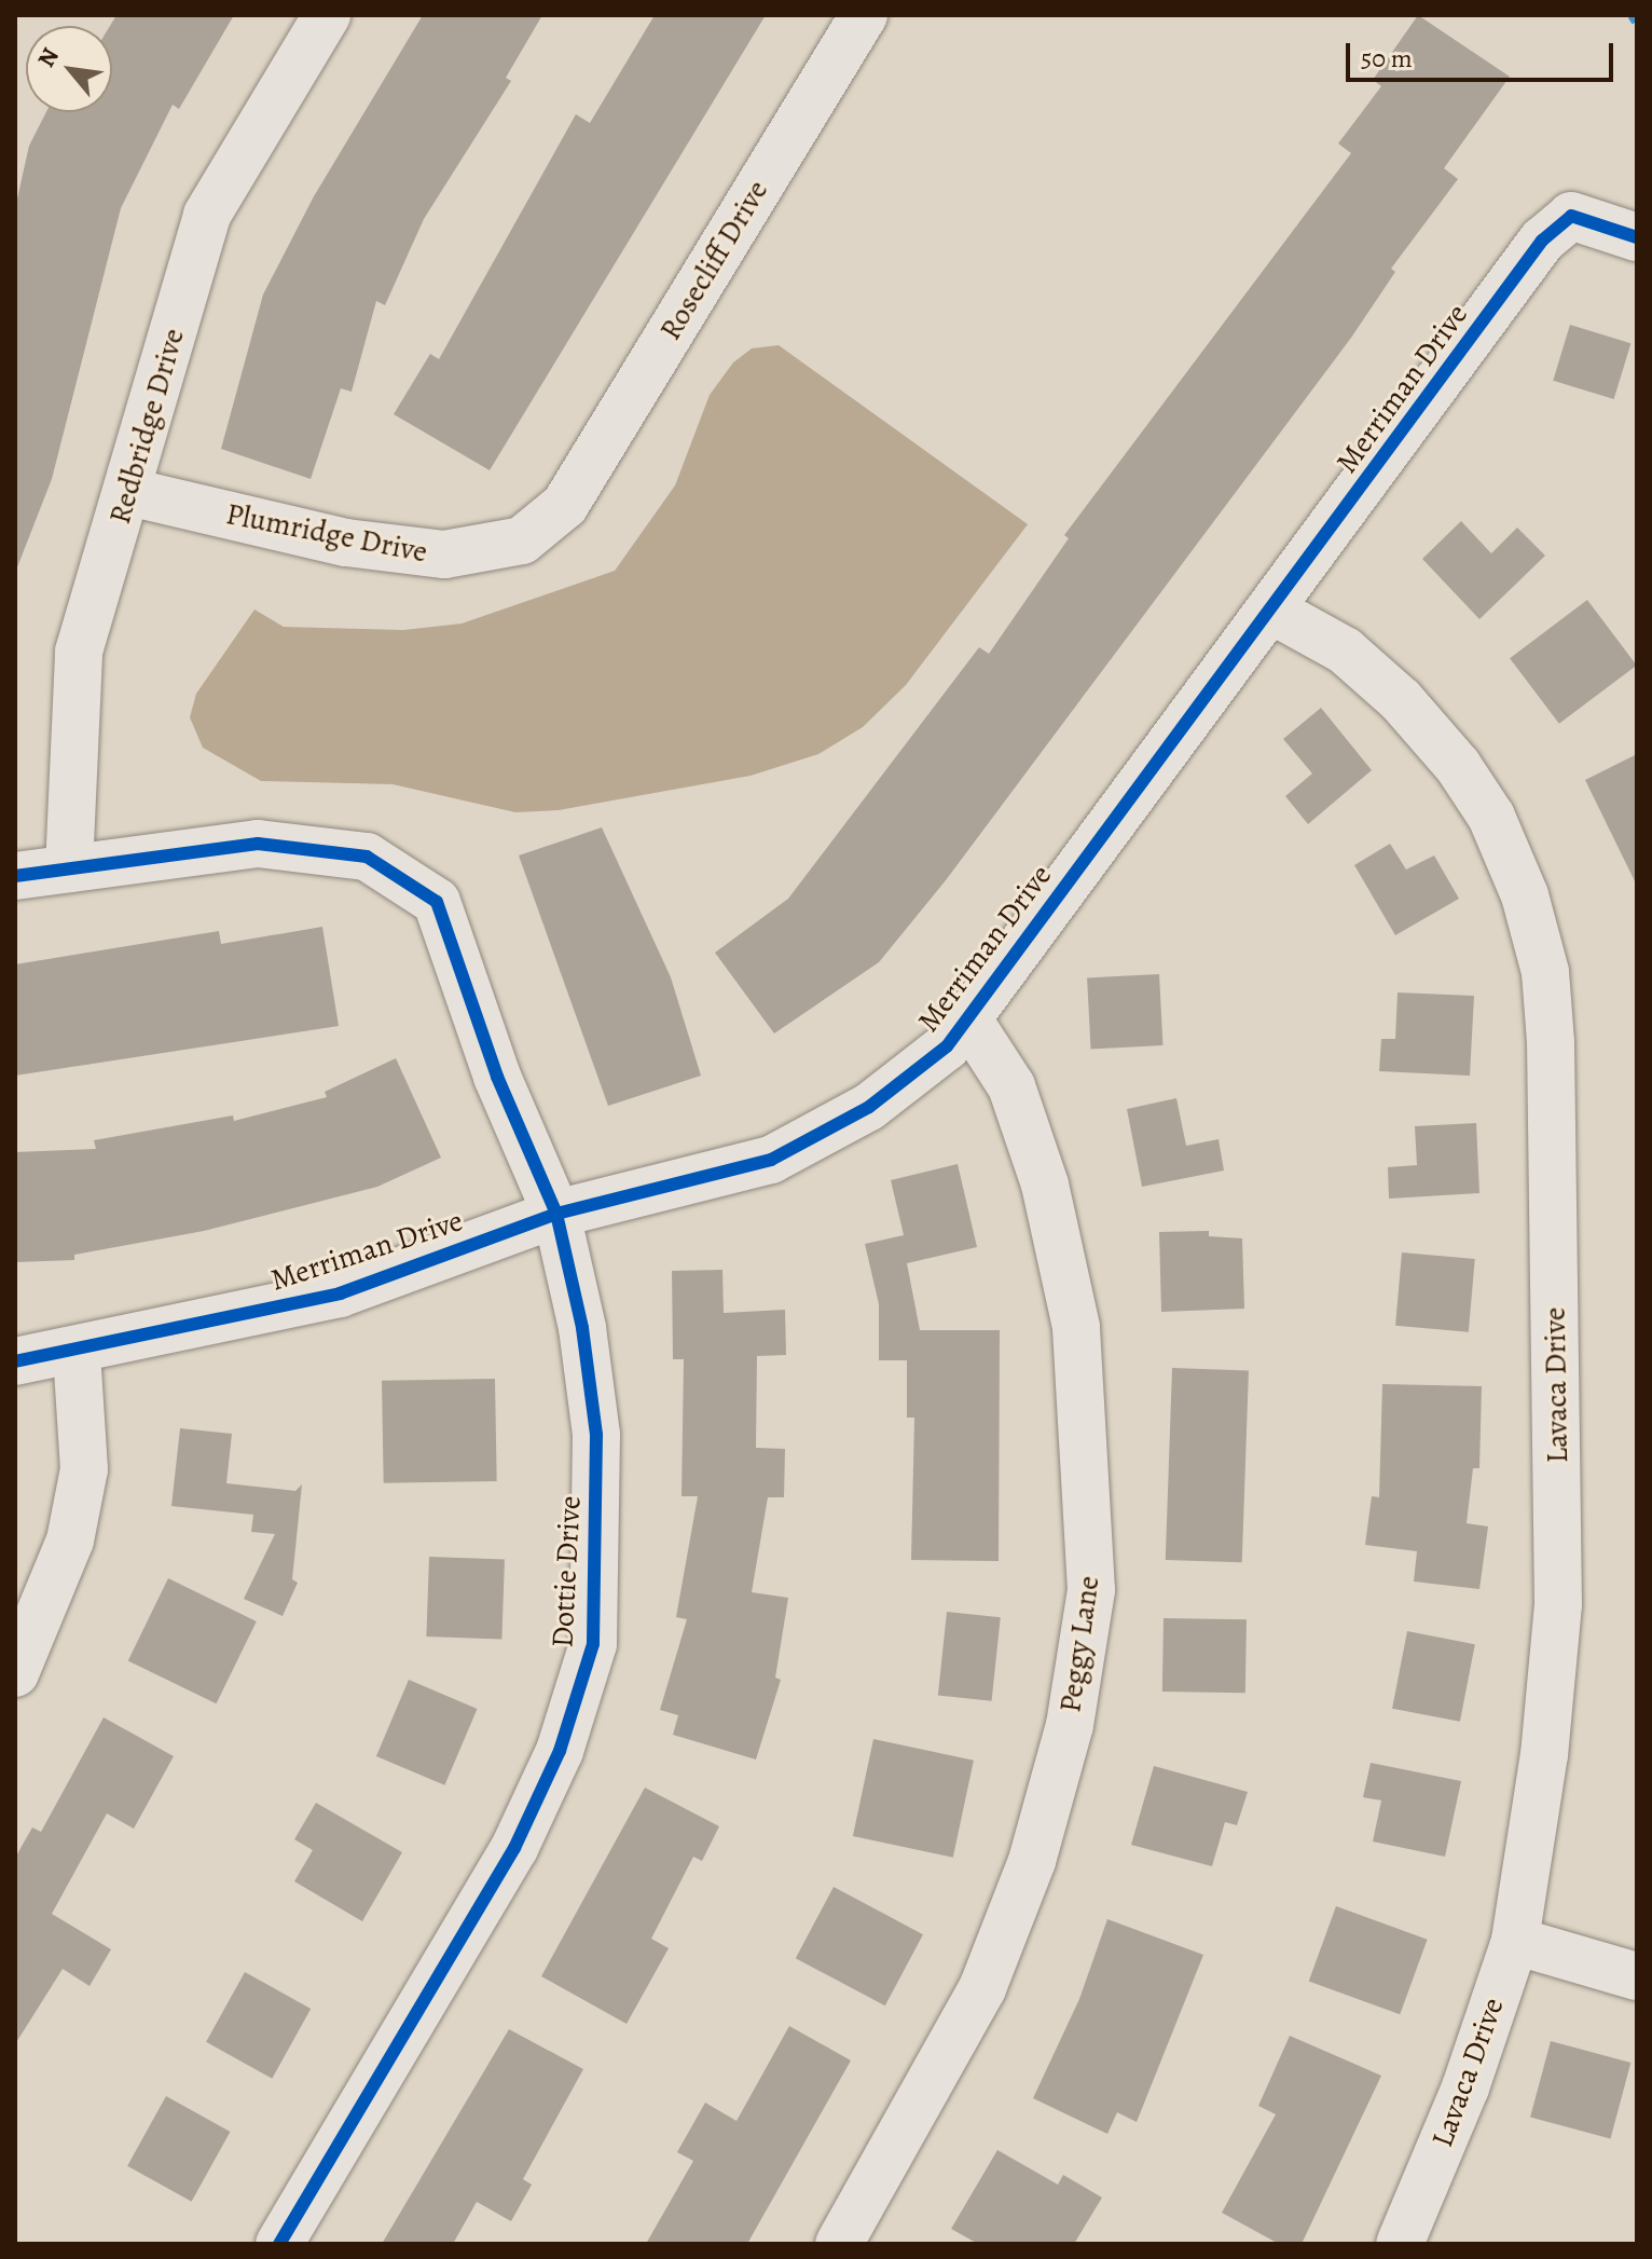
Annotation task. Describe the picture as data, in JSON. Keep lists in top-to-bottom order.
{
  "streets": {
    "street": [
      "Rosecliff Drive",
      "Merriman Drive",
      "Redbridge Drive",
      "Plumridge Drive",
      "Lavaca Drive",
      "Dottie Drive",
      "Peggy Lane"
    ]
  },
  "crossings": [
    ["Rosecliff Drive", "Plumridge Drive"],
    ["Merriman Drive", "Lavaca Drive"],
    ["Merriman Drive", "Dottie Drive"],
    ["Merriman Drive", "Peggy Lane"],
    ["Redbridge Drive", "Plumridge Drive"],
    ["Redbridge Drive", "Dottie Drive"]
  ],
  "scale_bar": "50 m",
  "north": "top left"
}
